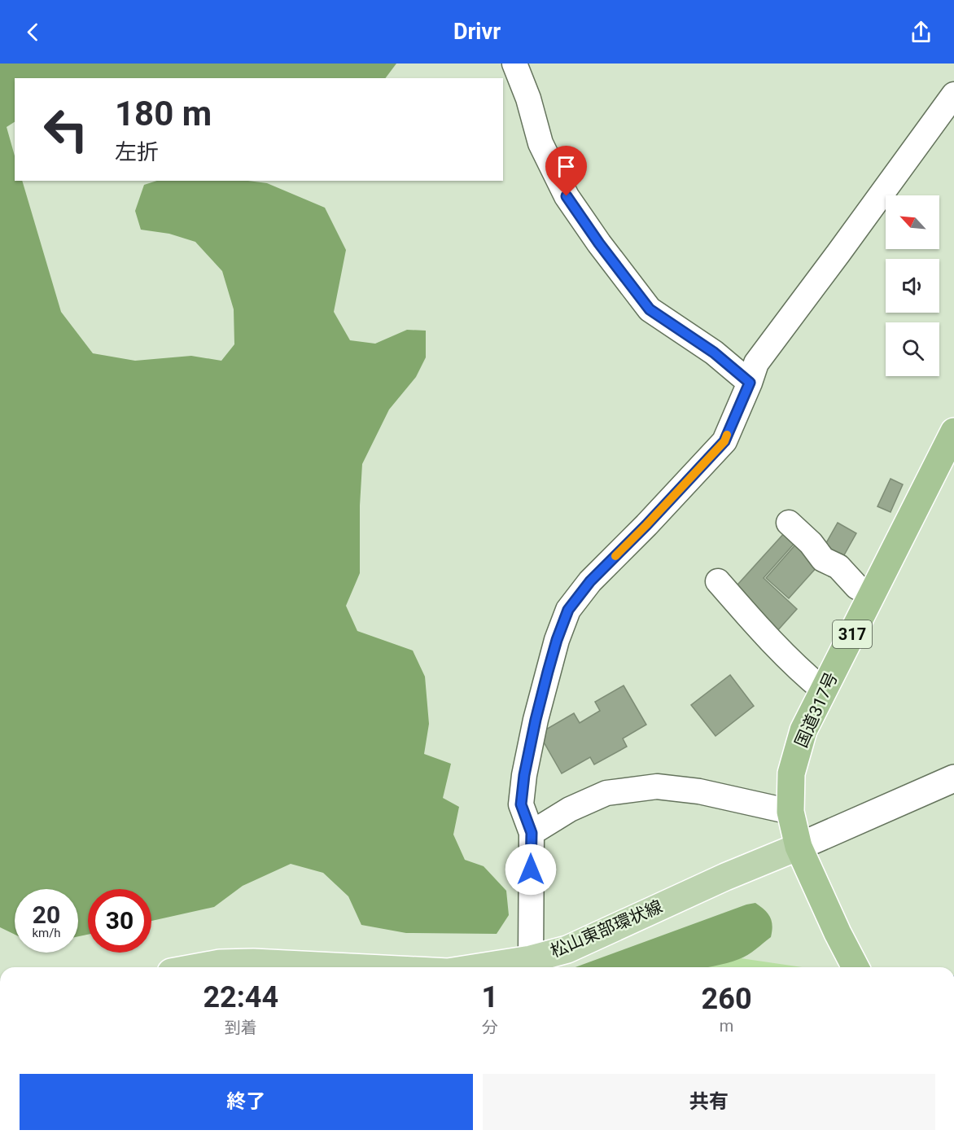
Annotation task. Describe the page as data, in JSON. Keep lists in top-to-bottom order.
{
  "streets": {
    "highway": ["317", "国道317号"],
    "main road": ["松山東部環状線"]
  },
  "crossings": [
    ["国道317号", "松山東部環状線"]
  ],
  "north": "top left",
  "page": {
    "header": "Drivr",
    "turn": ["180 m", "左折"],
    "speed": "20 km/h",
    "limit": "30",
    "eta": [
      "22:44",
      "到着",
      "1",
      "分",
      "260",
      "m"
    ],
    "buttons": ["終了", "共有"]
  }
}
